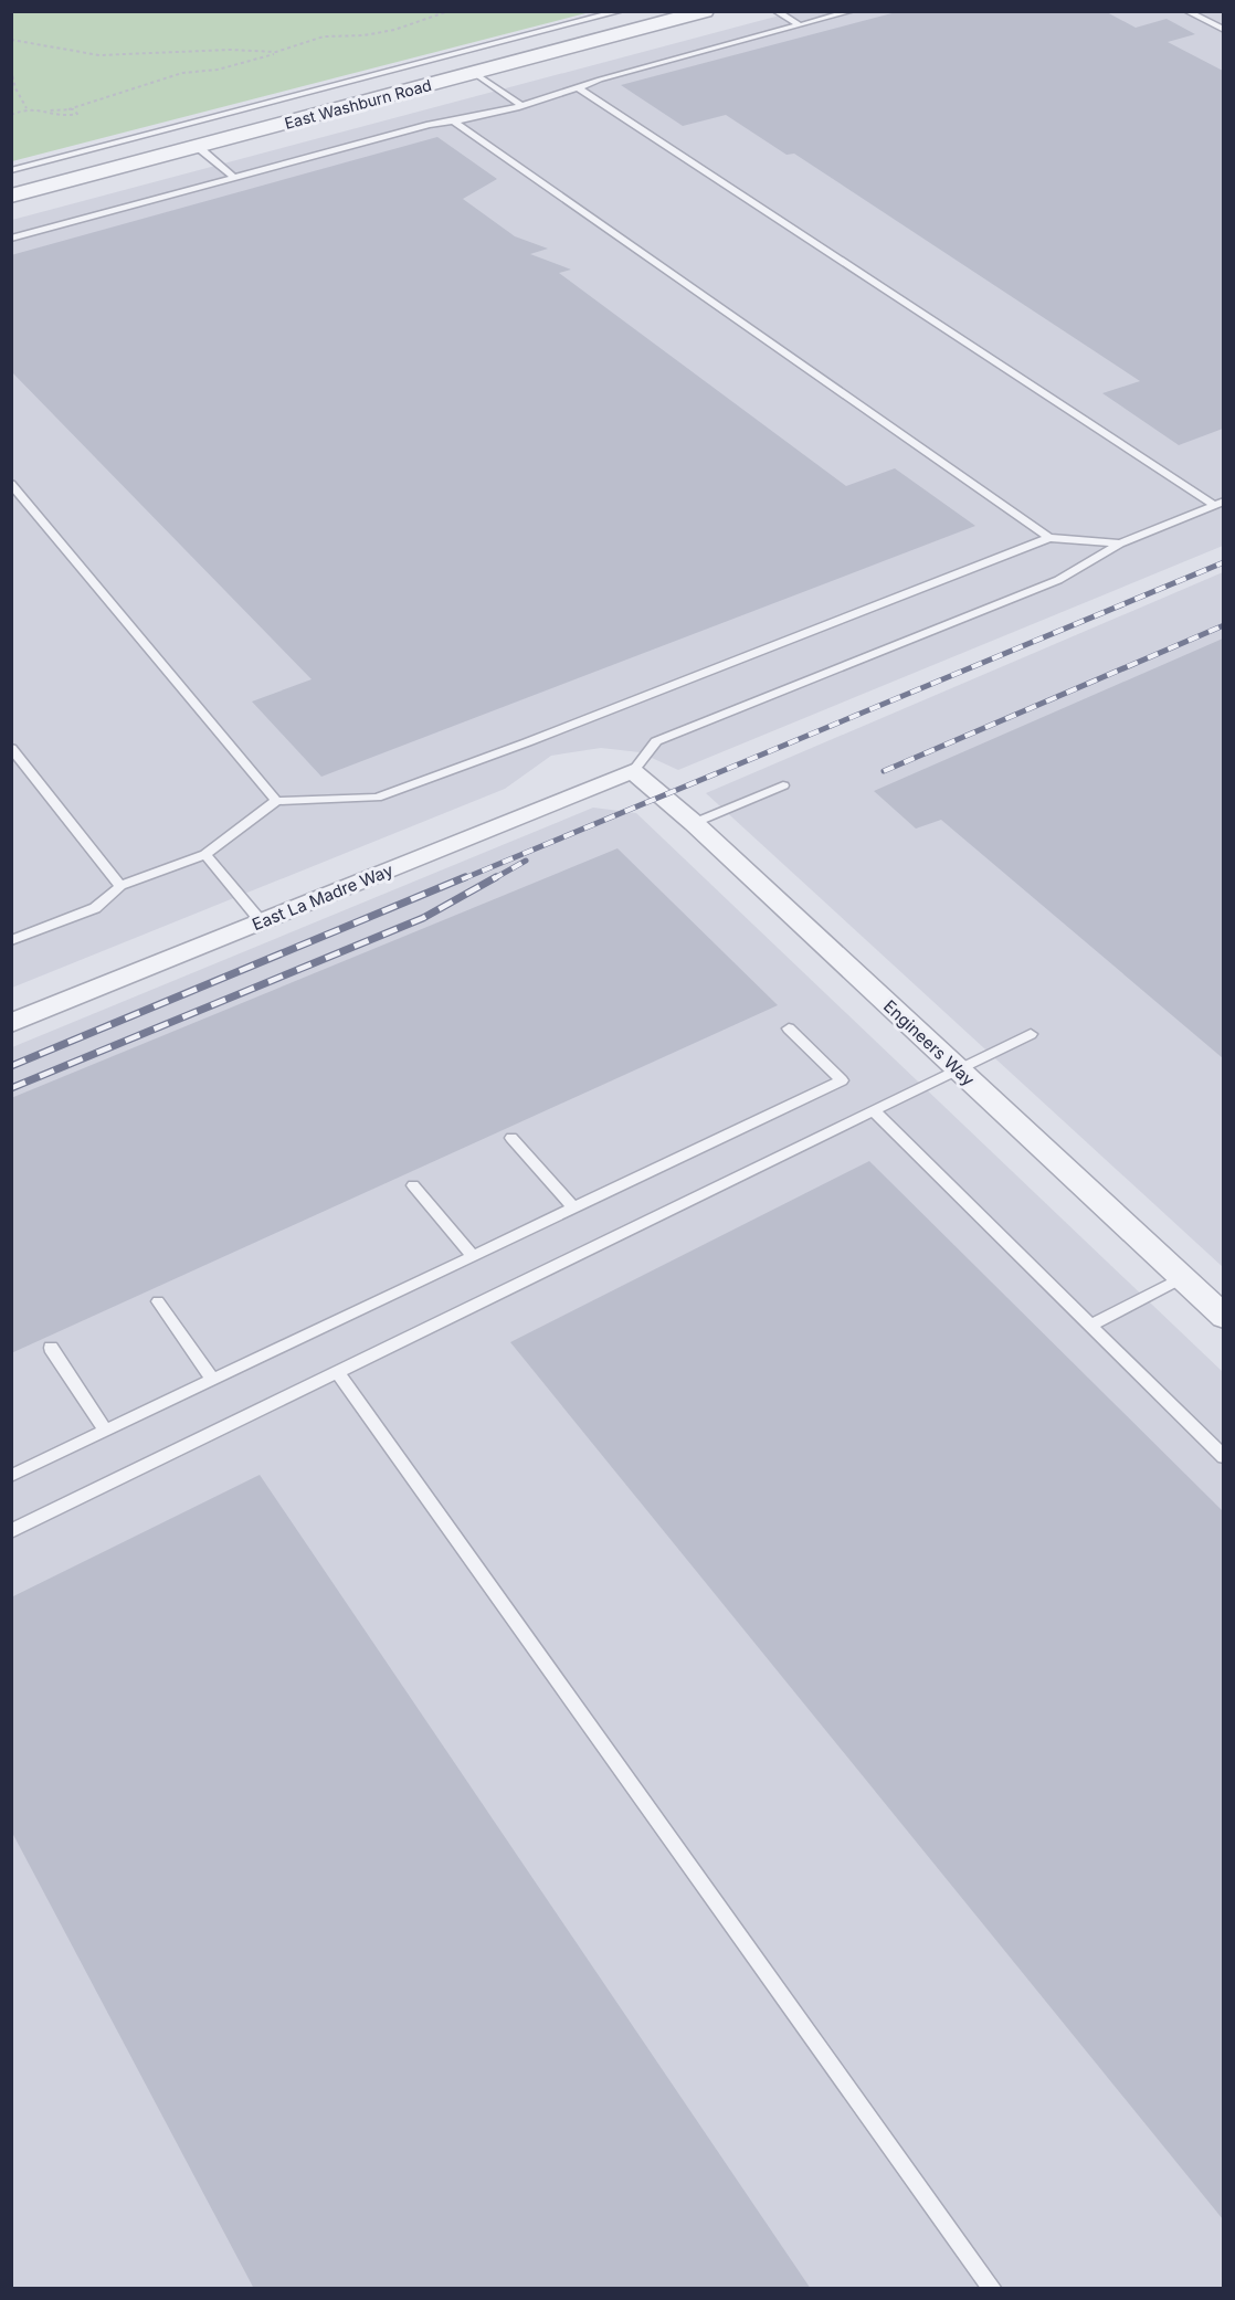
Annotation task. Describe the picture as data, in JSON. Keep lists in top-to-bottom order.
{
  "streets": {
    "street": ["East Washburn Road", "East La Madre Way", "Engineers Way"]
  },
  "crossings": [
    ["East La Madre Way", "Engineers Way"]
  ]
}
